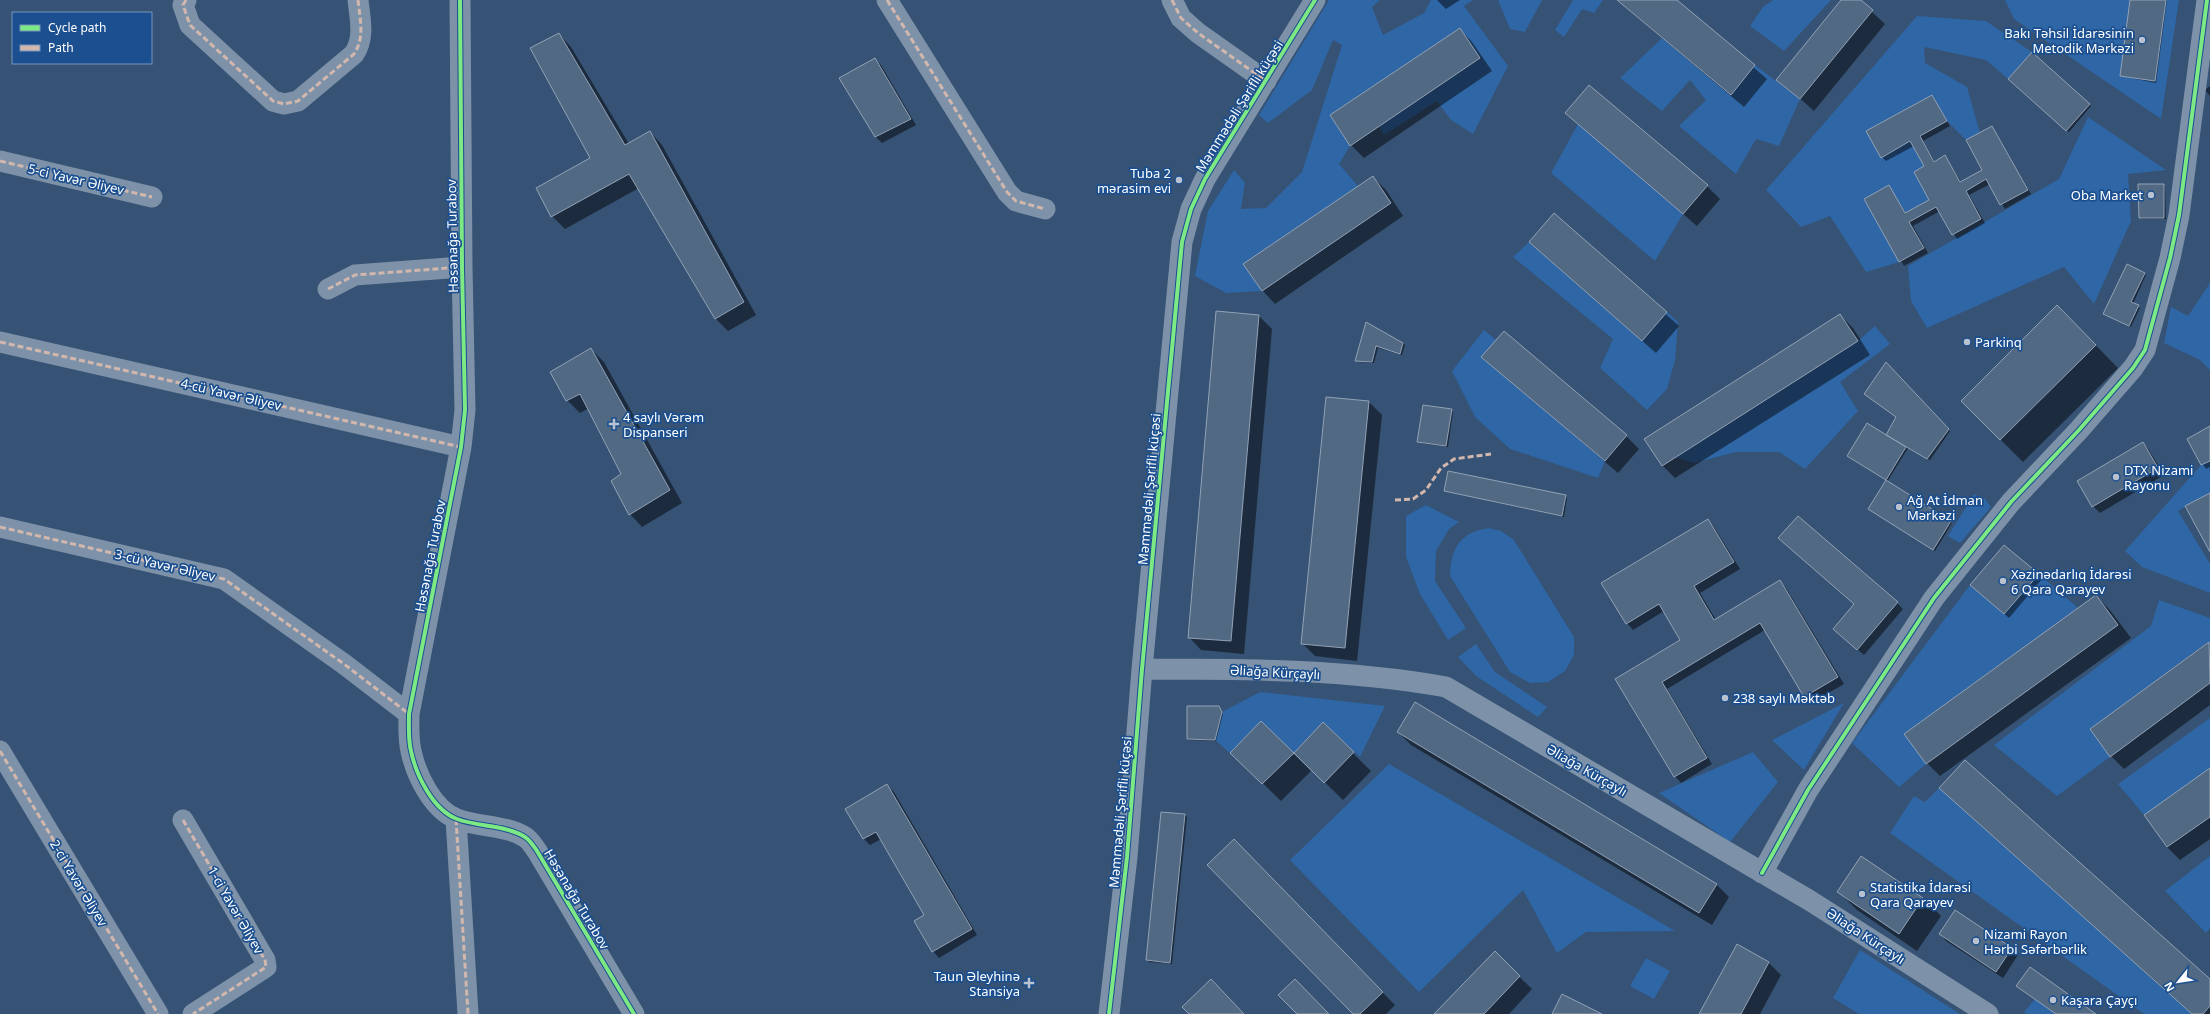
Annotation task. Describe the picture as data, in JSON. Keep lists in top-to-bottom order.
{
  "streets": {
    "street": [
      "Məmmədəli Şərifli küçəsi",
      "5-ci Yavər Əliyev",
      "Həsənağa Turabov",
      "4-cü Yavər Əliyev",
      "3-cü Yavər Əliyev",
      "Əliağa Kürçaylı",
      "2-ci Yavər Əliyev",
      "1-ci Yavər Əliyev"
    ]
  },
  "crossings": [
    ["Məmmədəli Şərifli küçəsi", "Əliağa Kürçaylı"],
    ["Həsənağa Turabov", "4-cü Yavər Əliyev"],
    ["Həsənağa Turabov", "3-cü Yavər Əliyev"]
  ],
  "places": {
    "other": [
      "Bakı Təhsil İdarəsinin Metodik Mərkəzi",
      "Tuba 2 mərasim evi",
      "Oba Market",
      "Parkinq",
      "DTX Nizami Rayonu",
      "Ağ At İdman Mərkəzi",
      "Xəzinədarlıq İdarəsi 6 Qara Qarayev",
      "238 saylı Məktəb",
      "Statistika İdarəsi Qara Qarayev",
      "Nizami Rayon Hərbi Səfərbərlik",
      "Kaşara Çayçı"
    ],
    "health": ["4 saylı Vərəm Dispanseri", "Taun Əleyhinə Stansiya"]
  },
  "legend": ["Cycle path", "Path"],
  "north": "bottom left"
}
